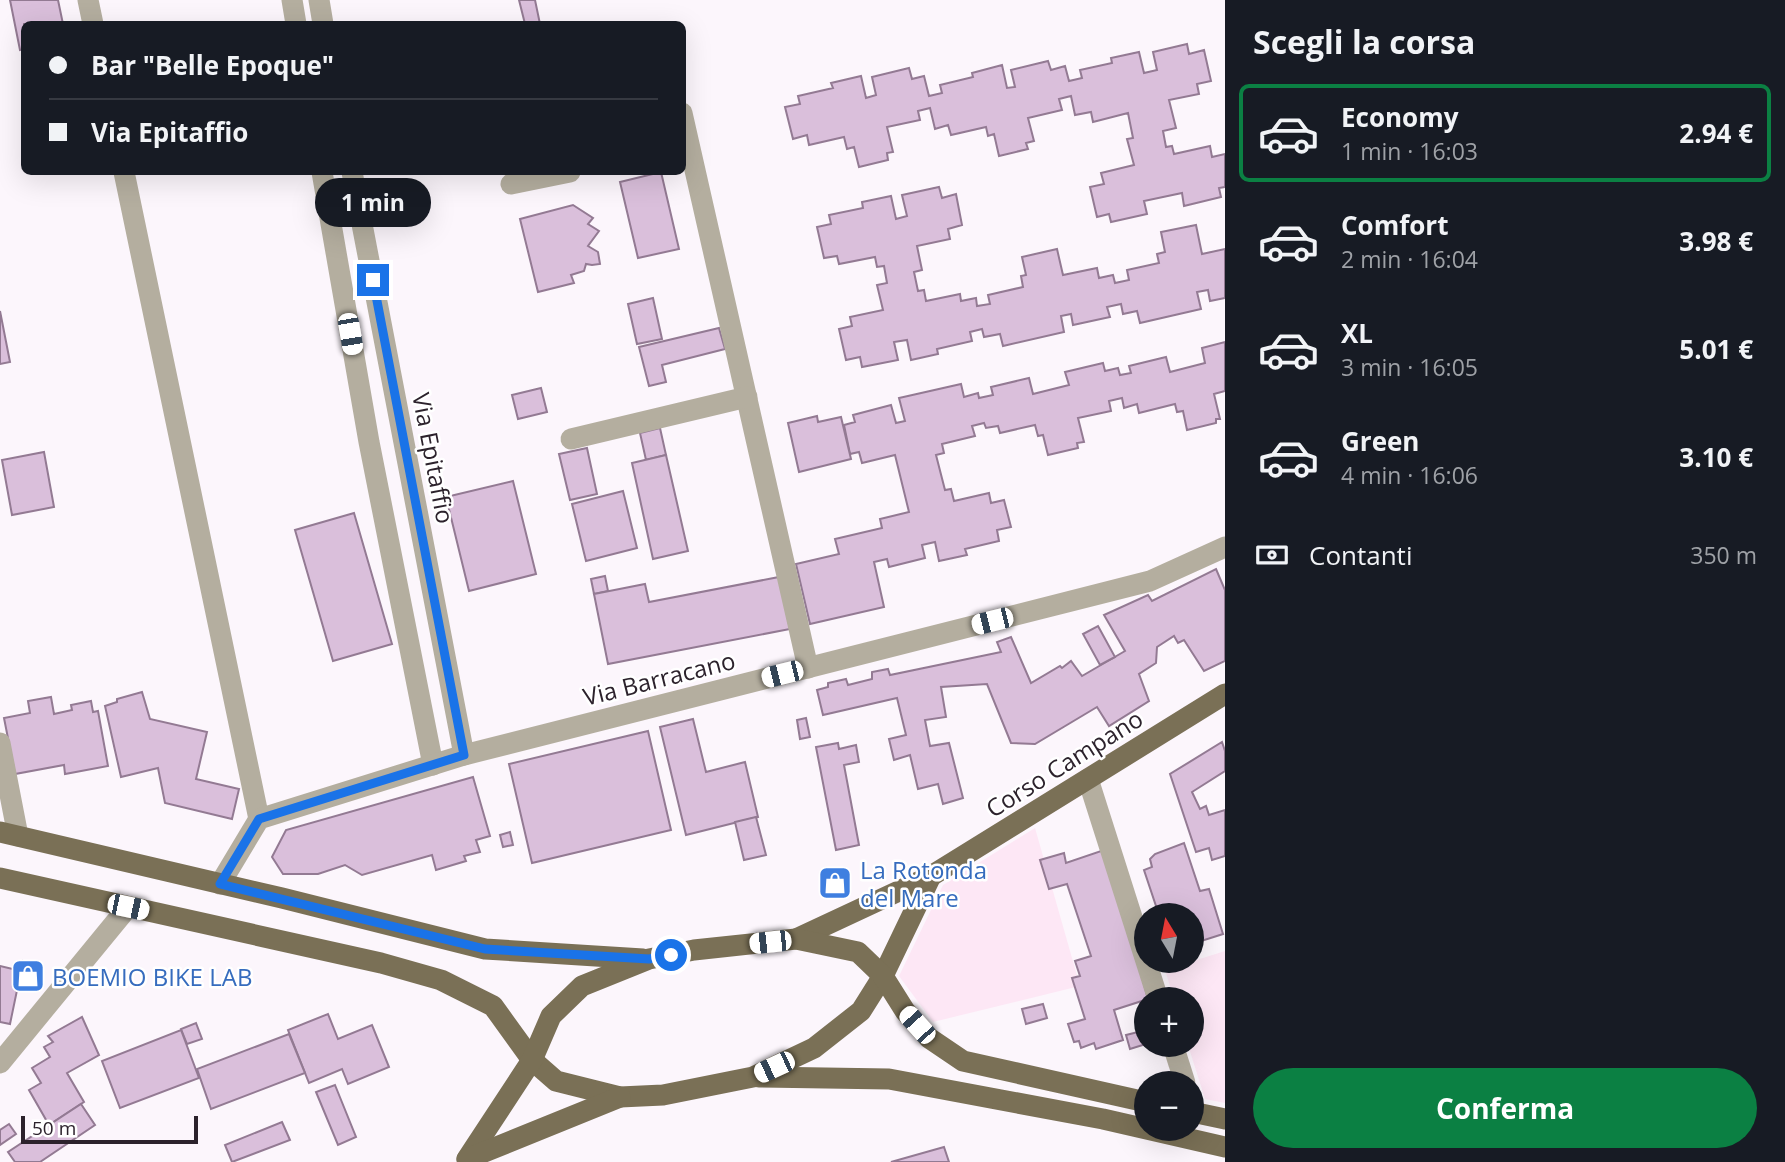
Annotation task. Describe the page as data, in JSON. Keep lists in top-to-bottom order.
{
  "streets": {
    "main road": ["Corso Campano"],
    "street": ["Via Epitaffio", "Via Barracano"]
  },
  "crossings": [
    ["Via Epitaffio", "Via Barracano"]
  ],
  "places": {
    "shop": ["La Rotonda del Mare", "BOEMIO BIKE LAB"]
  },
  "scale_bar": "50 m",
  "north": "top",
  "page": {
    "heading": "Scegli la corsa",
    "banner": ["Bar \"Belle Epoque\"", "Via Epitaffio"],
    "list": [
      {
        "name": "Economy",
        "note": "1 min · 16:03",
        "value": "2.94 €"
      },
      {
        "name": "Comfort",
        "note": "2 min · 16:04",
        "value": "3.98 €"
      },
      {
        "name": "XL",
        "note": "3 min · 16:05",
        "value": "5.01 €"
      },
      {
        "name": "Green",
        "note": "4 min · 16:06",
        "value": "3.10 €"
      }
    ],
    "bubble": "1 min",
    "pay": ["Contanti", "350 m"],
    "map_buttons": ["+", "−"],
    "buttons": "Conferma",
    "scale": "50 m"
  }
}
